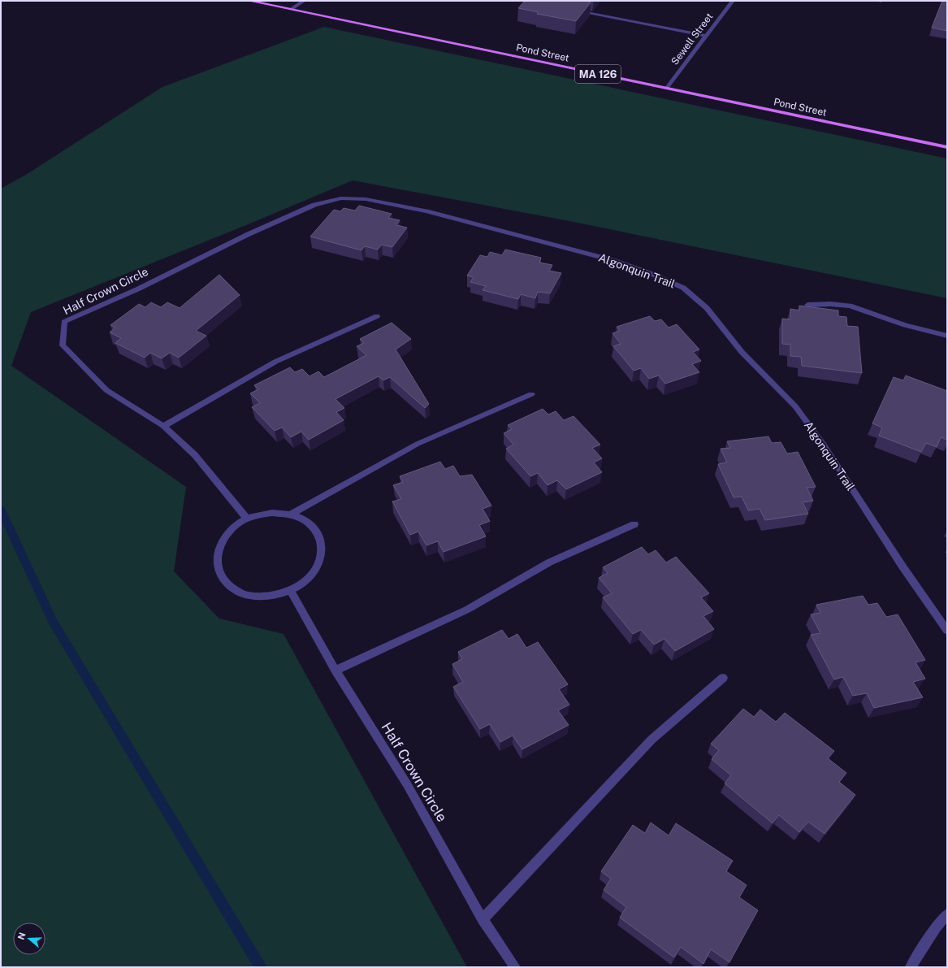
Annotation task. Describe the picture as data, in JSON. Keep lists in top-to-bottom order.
{
  "streets": {
    "main road": ["Pond Street", "MA 126"],
    "street": ["Sewell Street", "Algonquin Trail", "Half Crown Circle"]
  },
  "crossings": [
    ["Sewell Street", "Pond Street"],
    ["Algonquin Trail", "Half Crown Circle"]
  ],
  "north": "left"
}
